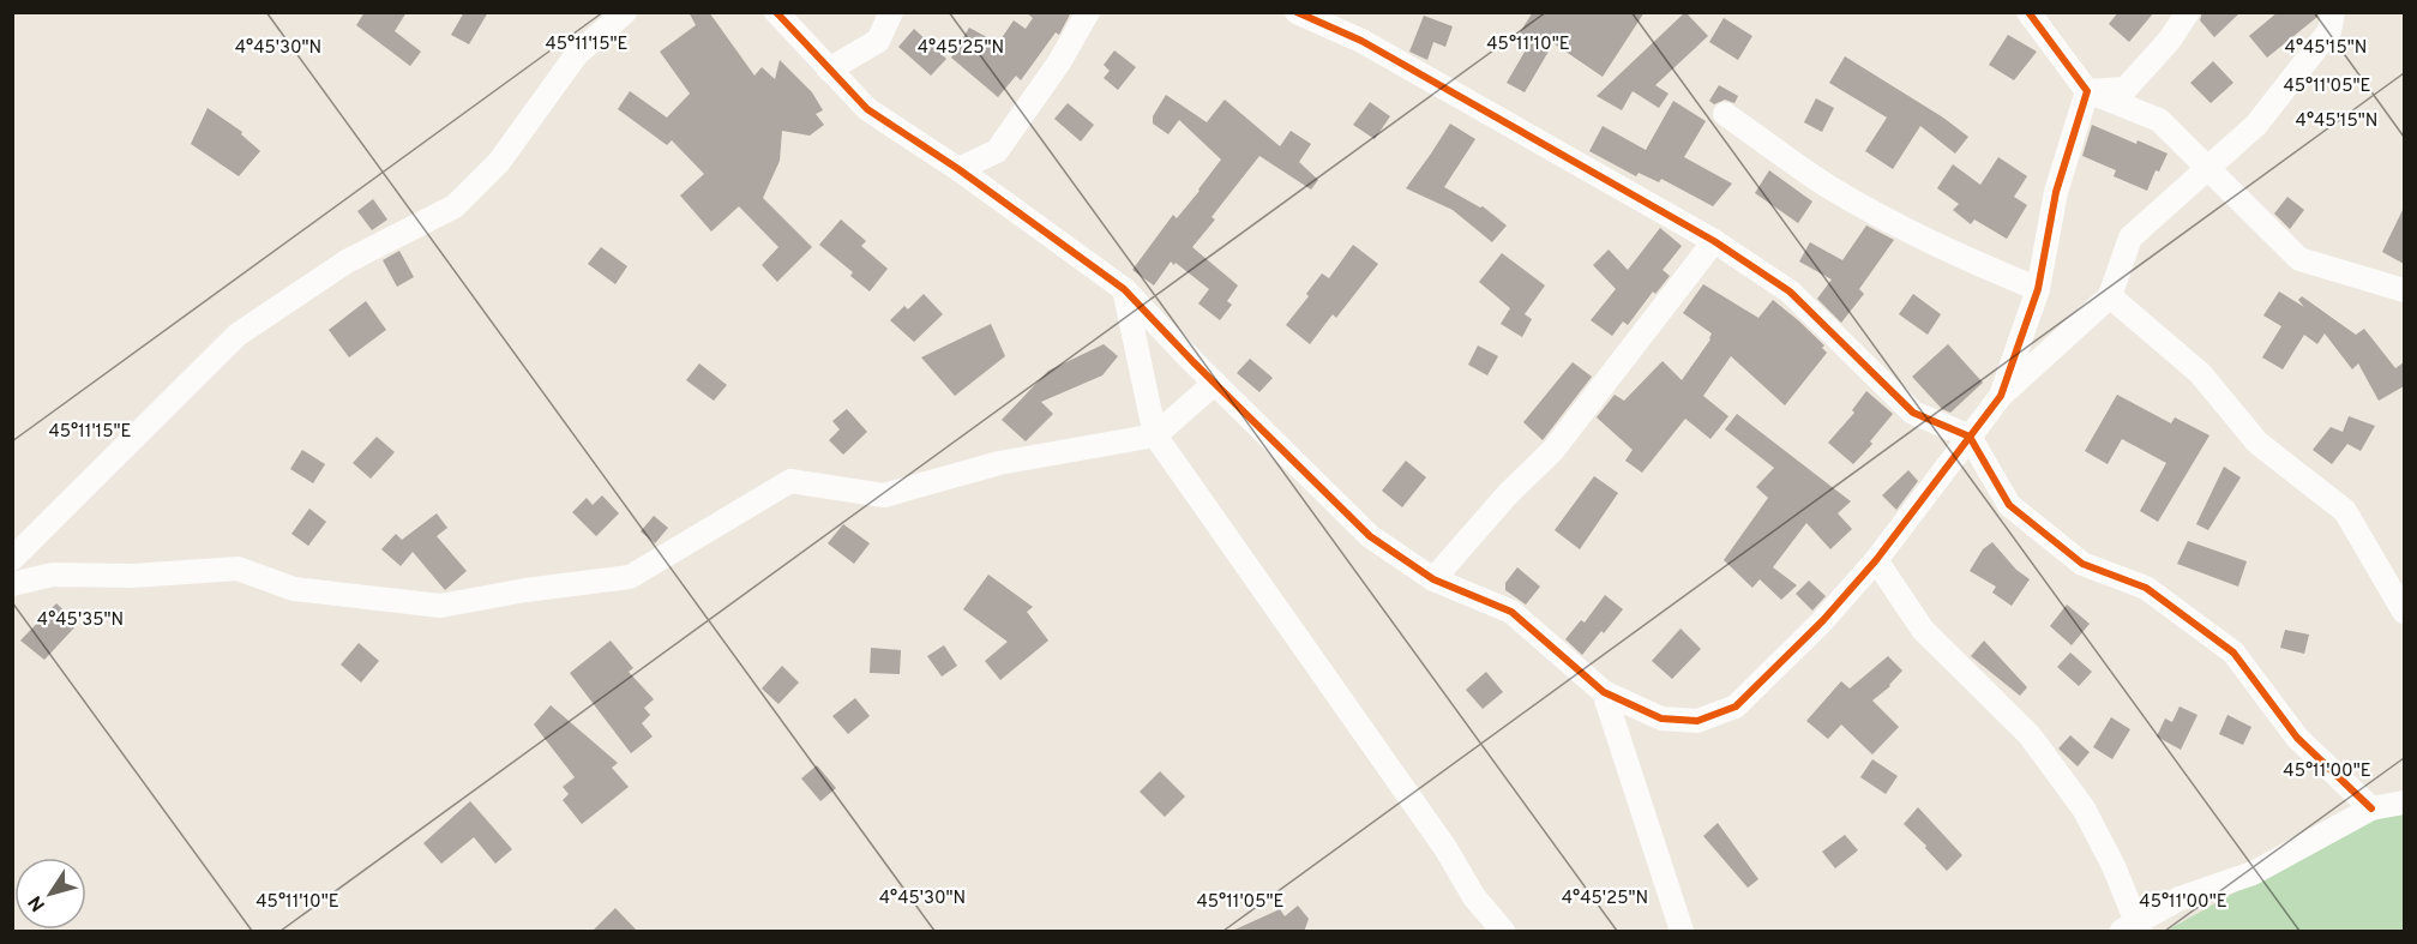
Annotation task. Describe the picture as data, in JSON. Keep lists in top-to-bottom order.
{
  "north": "bottom left",
  "coordinates": [
    "45°11'15\"E",
    "45°11'10\"E",
    "4°45'15\"N",
    "4°45'30\"N",
    "4°45'25\"N",
    "45°11'05\"E",
    "4°45'35\"N",
    "45°11'00\"E"
  ]
}
